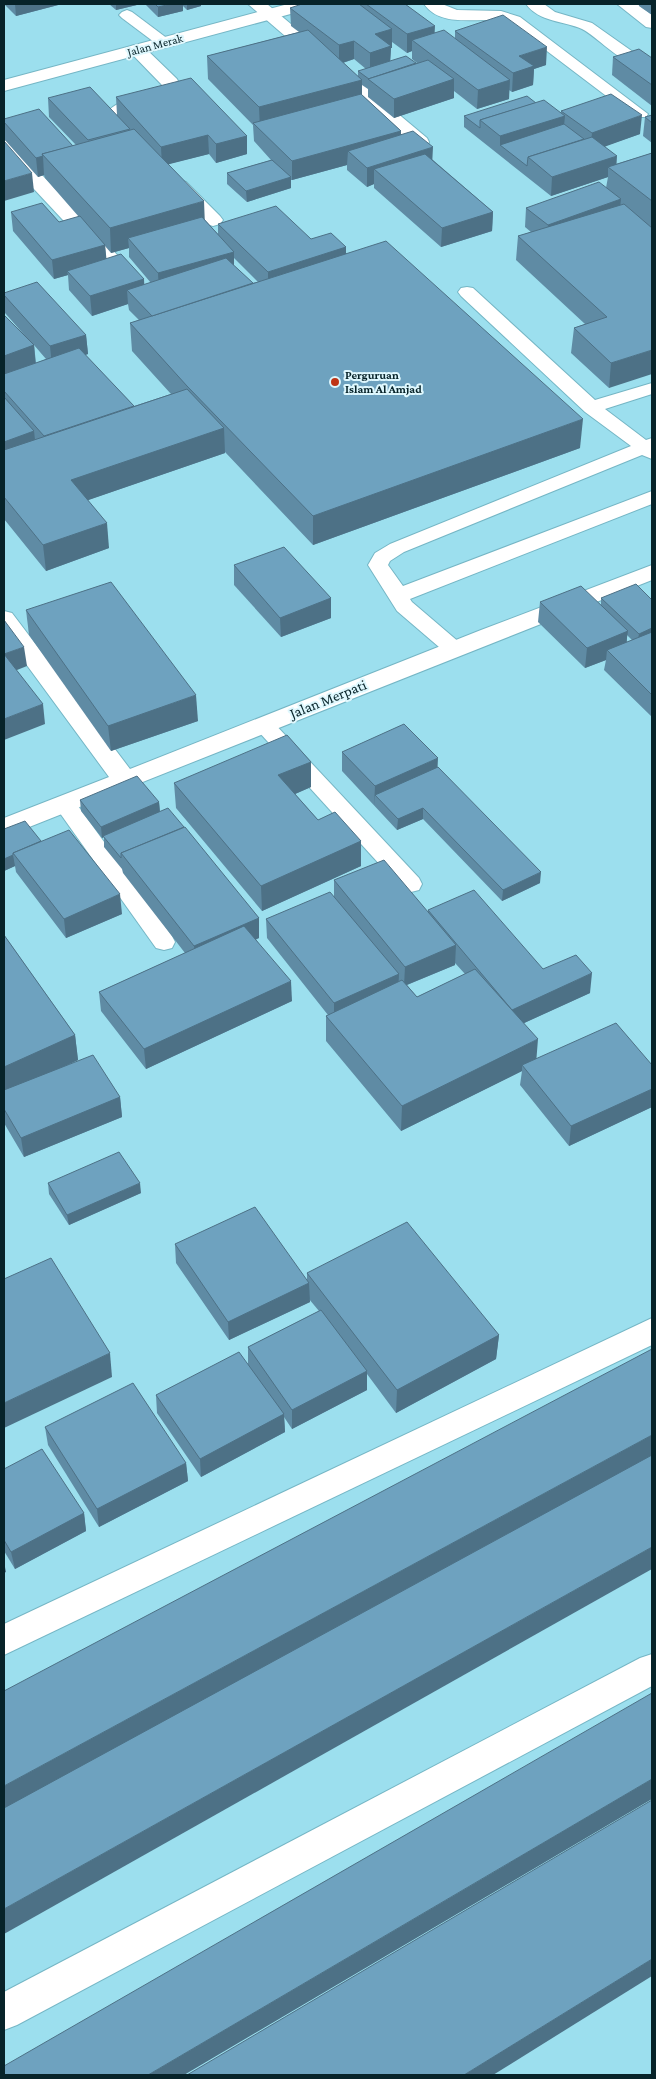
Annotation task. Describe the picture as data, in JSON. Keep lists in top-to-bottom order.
{
  "streets": {
    "street": ["Jalan Merak", "Jalan Merpati"]
  },
  "places": ["Perguruan Islam Al Amjad"]
}
